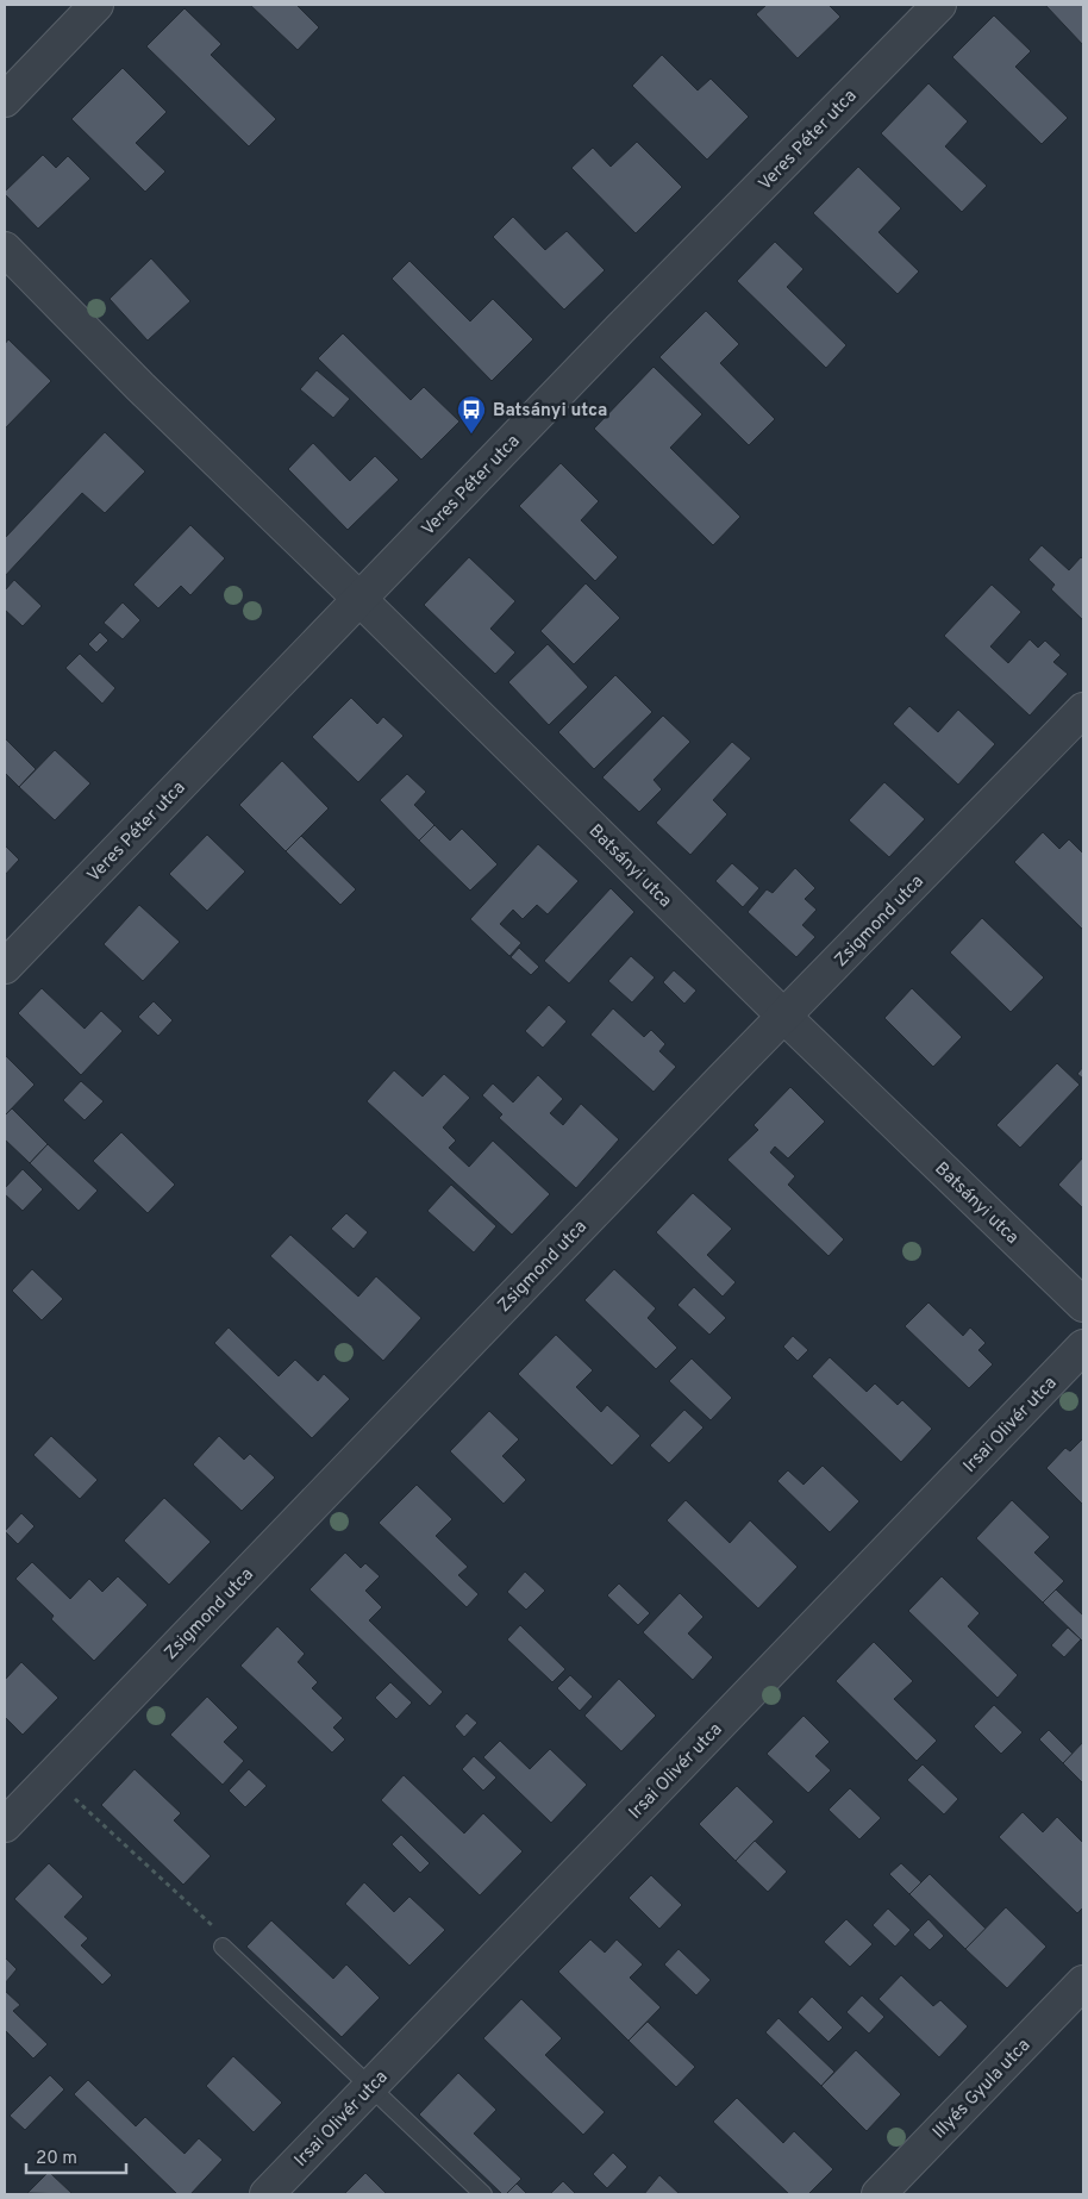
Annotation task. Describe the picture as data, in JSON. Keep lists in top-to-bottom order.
{
  "streets": {
    "street": [
      "Veres Péter utca",
      "Batsányi utca",
      "Zsigmond utca",
      "Irsai Olivér utca",
      "Illyés Gyula utca"
    ]
  },
  "crossings": [
    ["Veres Péter utca", "Batsányi utca"],
    ["Batsányi utca", "Zsigmond utca"]
  ],
  "places": {
    "bus stop": ["Batsányi utca"]
  },
  "scale_bar": "20 m"
}
